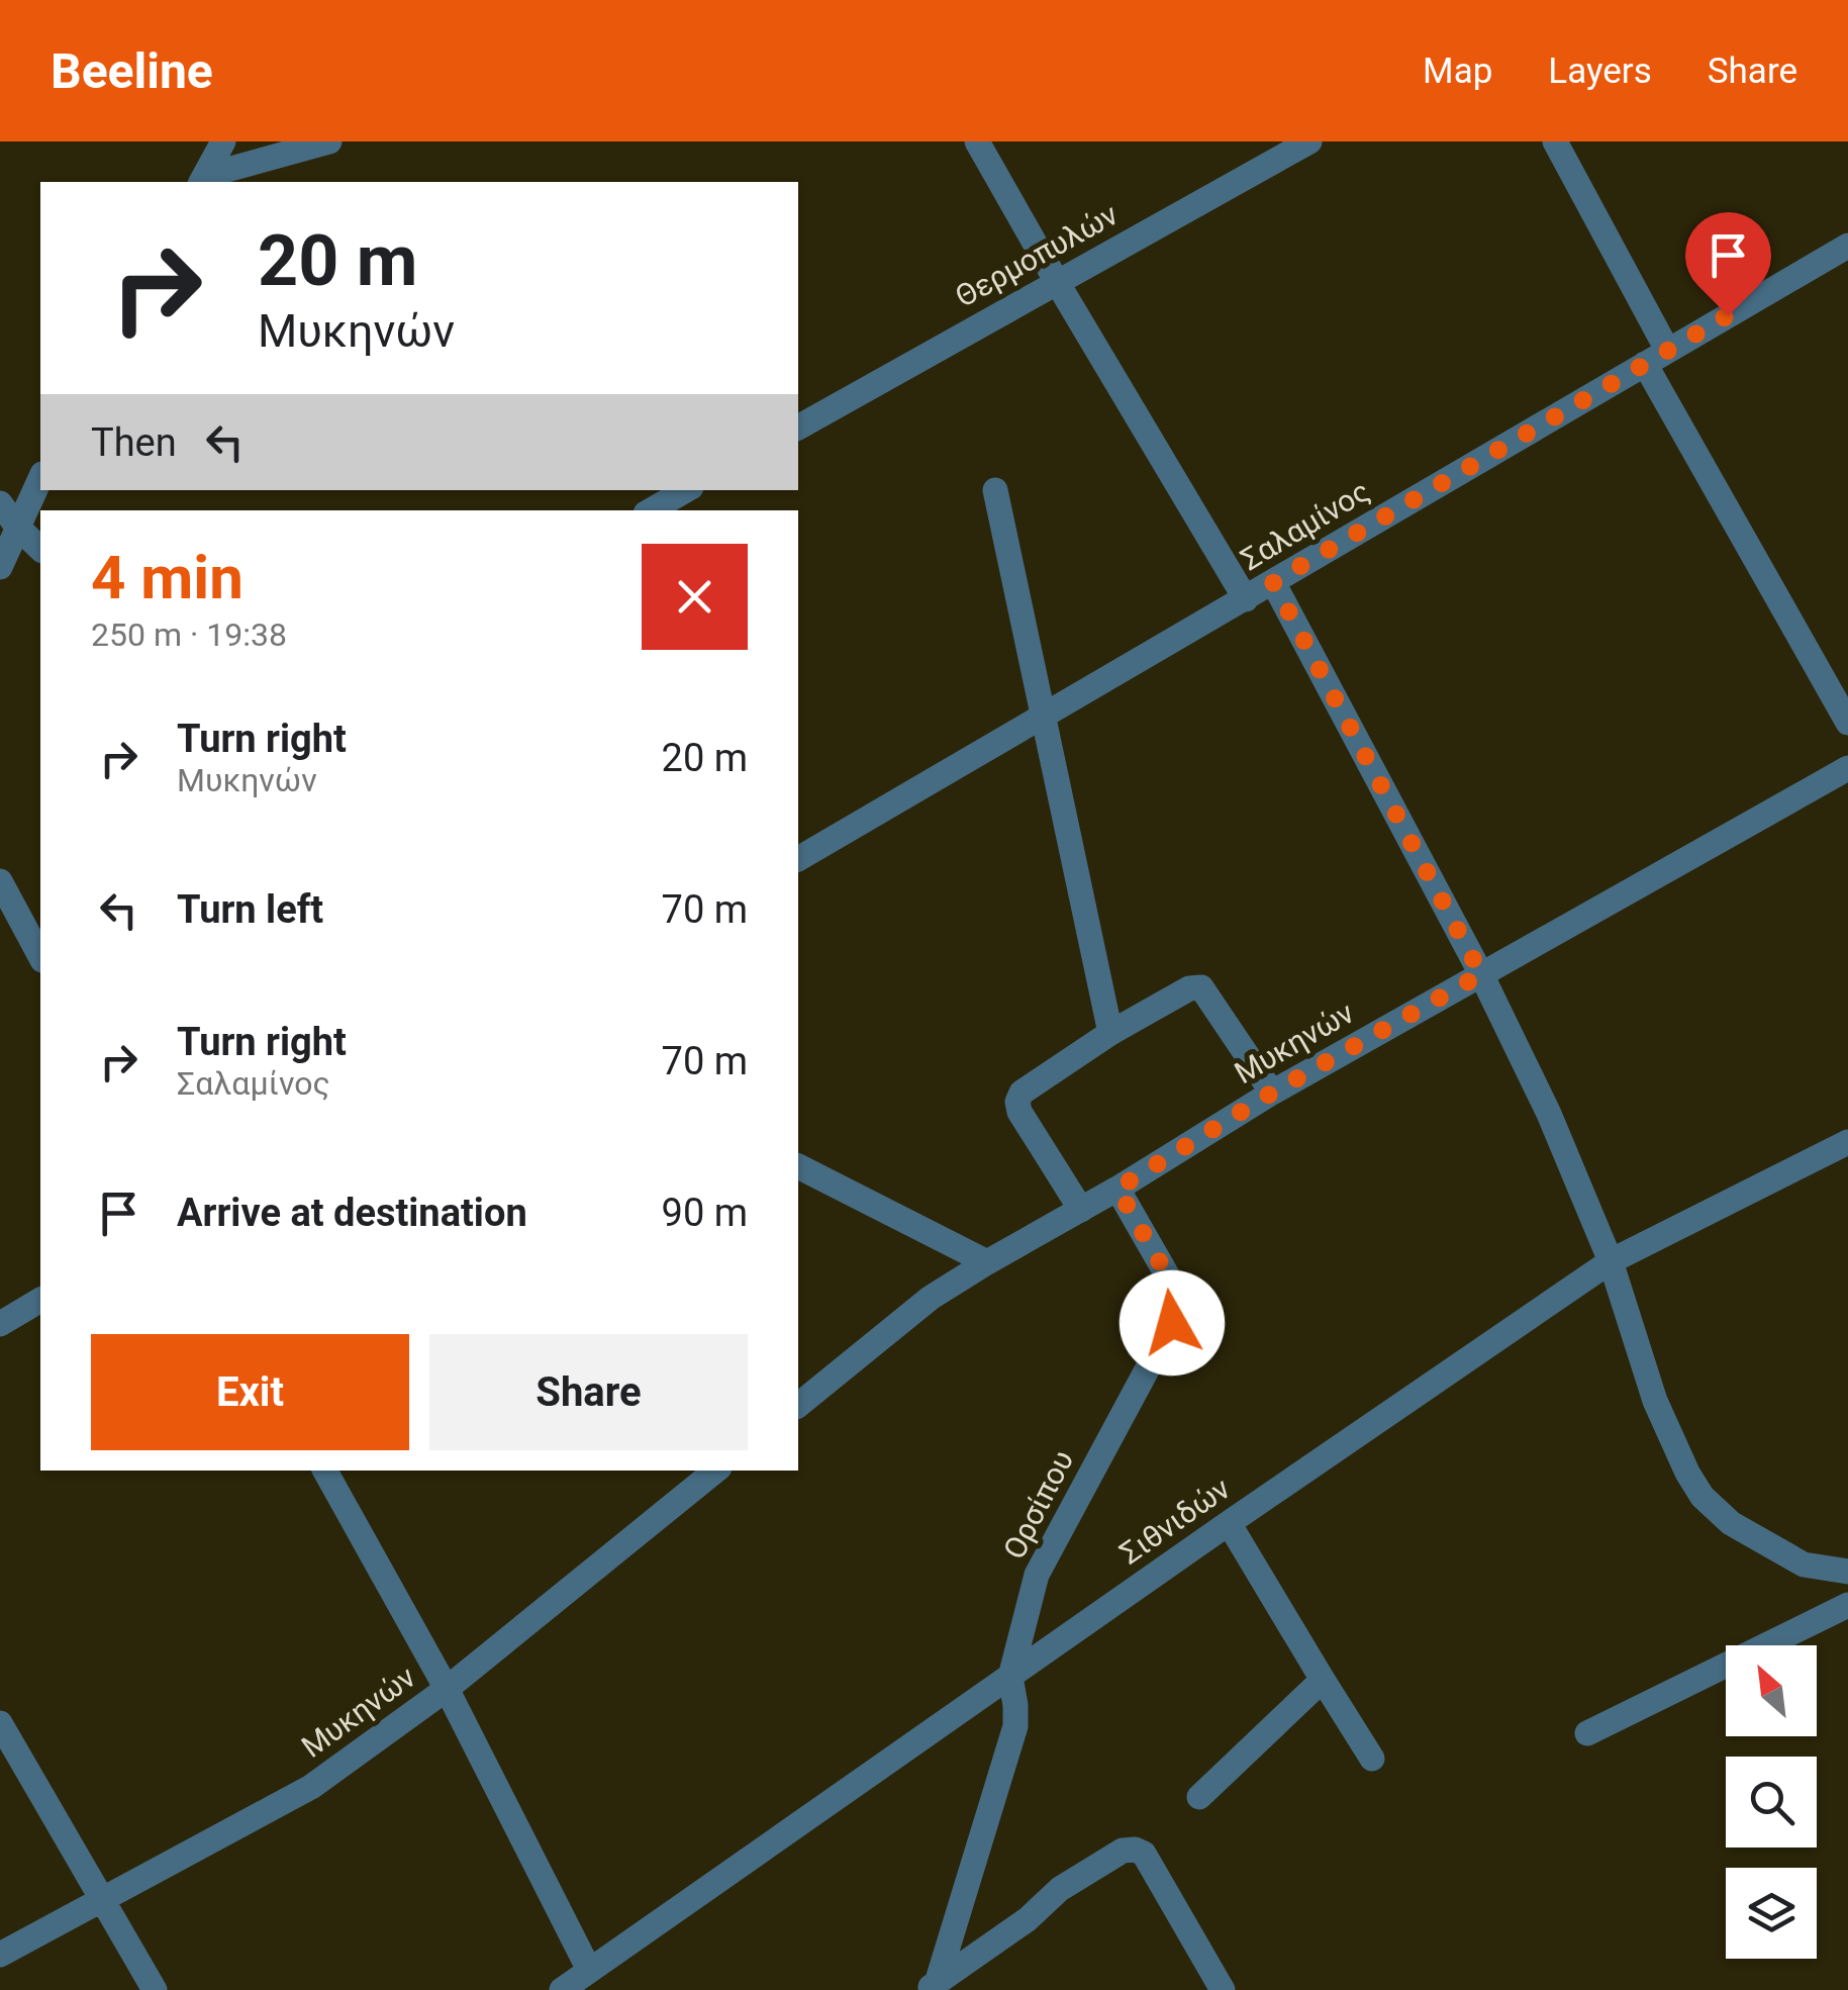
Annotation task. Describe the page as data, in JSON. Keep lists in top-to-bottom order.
{
  "streets": {
    "street": [
      "Θερμοπυλών",
      "Σαλαμίνος",
      "Μυκηνών",
      "Ορσίπου",
      "Σιθνιδών"
    ]
  },
  "crossings": [
    ["Μυκηνών", "Ορσίπου"],
    ["Ορσίπου", "Σιθνιδών"]
  ],
  "north": "top left",
  "page": {
    "header": "Beeline",
    "nav": ["Map", "Layers", "Share"],
    "turn": ["20 m", "Μυκηνών"],
    "then": "Then",
    "heading": ["4 min", "250 m · 19:38"],
    "list": [
      {
        "name": "Turn right",
        "note": "Μυκηνών",
        "value": "20 m"
      },
      {
        "name": "Turn left",
        "value": "70 m"
      },
      {
        "name": "Turn right",
        "note": "Σαλαμίνος",
        "value": "70 m"
      },
      {
        "name": "Arrive at destination",
        "value": "90 m"
      }
    ],
    "buttons": ["Exit", "Share"]
  }
}
